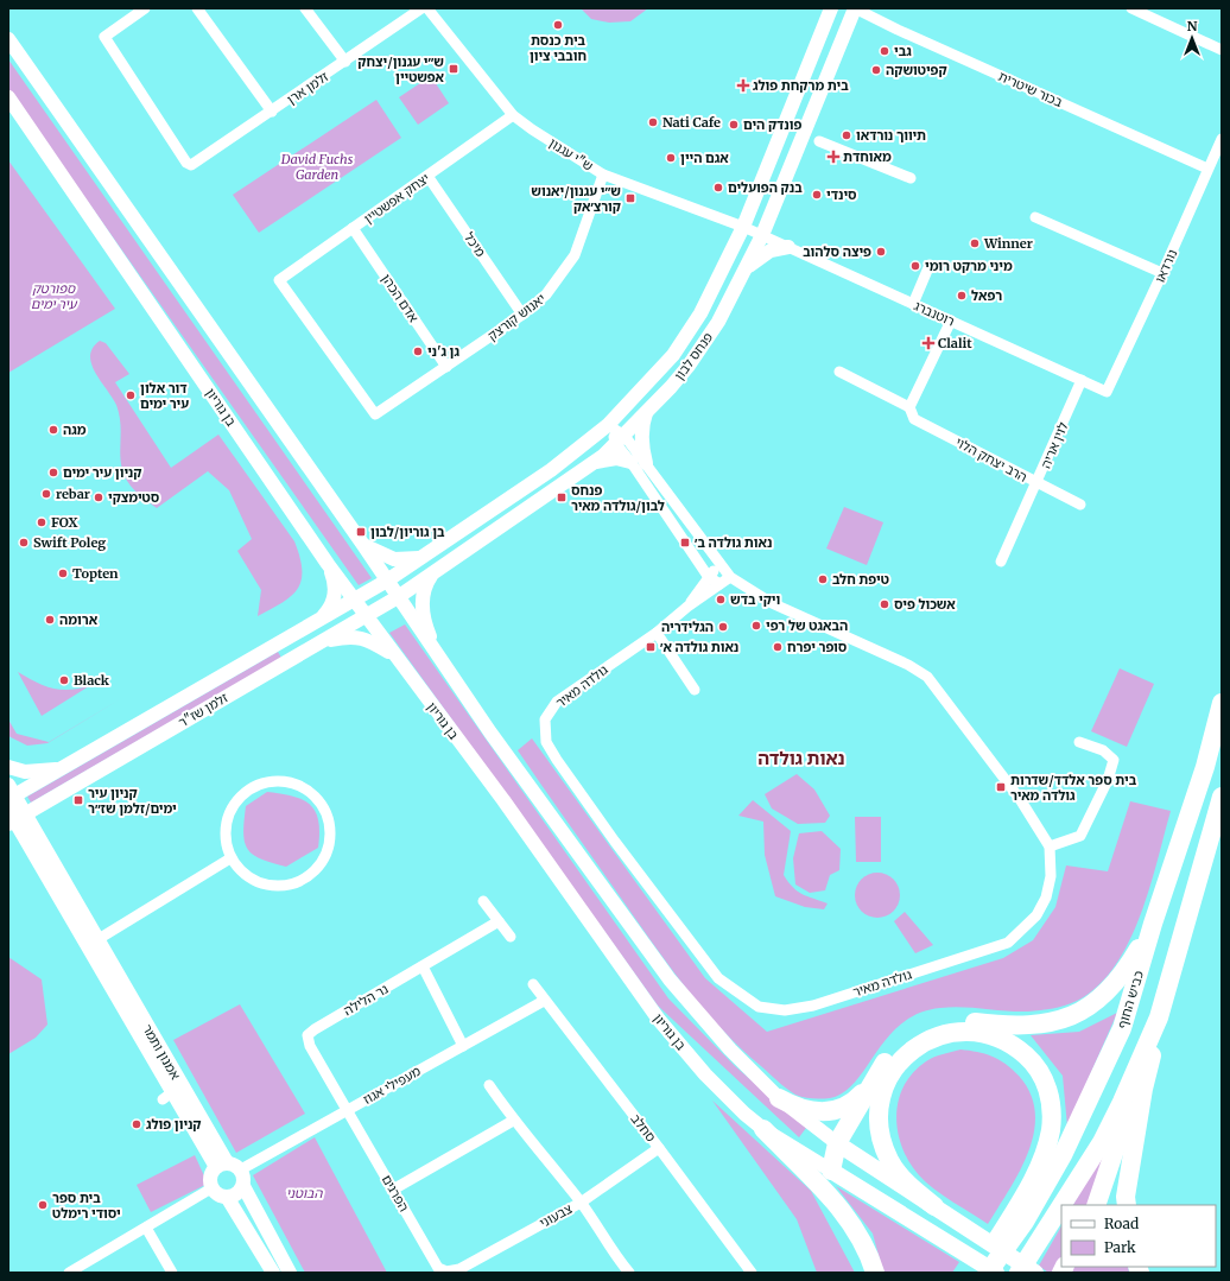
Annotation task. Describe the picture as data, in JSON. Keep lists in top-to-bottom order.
{
  "streets": {
    "highway": ["כביש החוף"],
    "main road": [
      "פנחס לבון",
      "בן גוריון",
      "זלמן שז\"ר",
      "אמנון ותמר"
    ],
    "street": [
      "זלמן ארן",
      "בכור שיטרית",
      "ש\"י עגנון",
      "יצחק אפשטיין",
      "מיכל",
      "נורדאו",
      "אדם הכהן",
      "רוטנברג",
      "יאנוש קורצק",
      "לוין אריה",
      "הרב יצחק הלוי",
      "גולדה מאיר",
      "נר הלילה",
      "מעפילי אגוז",
      "סחלב",
      "הפרגים",
      "צבעוני"
    ]
  },
  "crossings": [
    ["בכור שיטרית", "נורדאו"],
    ["בכור שיטרית", "פנחס לבון"],
    ["ש\"י עגנון", "יצחק אפשטיין"],
    ["ש\"י עגנון", "רוטנברג"],
    ["ש\"י עגנון", "יאנוש קורצק"],
    ["ש\"י עגנון", "פנחס לבון"],
    ["יצחק אפשטיין", "מיכל"],
    ["יצחק אפשטיין", "אדם הכהן"],
    ["יצחק אפשטיין", "יאנוש קורצק"],
    ["מיכל", "יאנוש קורצק"],
    ["נורדאו", "רוטנברג"],
    ["אדם הכהן", "יאנוש קורצק"],
    ["רוטנברג", "פנחס לבון"],
    ["רוטנברג", "לוין אריה"],
    ["פנחס לבון", "גולדה מאיר"],
    ["פנחס לבון", "זלמן שז\"ר"],
    ["בן גוריון", "זלמן שז\"ר"],
    ["לוין אריה", "הרב יצחק הלוי"],
    ["זלמן שז\"ר", "אמנון ותמר"],
    ["נר הלילה", "מעפילי אגוז"],
    ["נר הלילה", "הפרגים"],
    ["אמנון ותמר", "מעפילי אגוז"],
    ["מעפילי אגוז", "סחלב"],
    ["מעפילי אגוז", "הפרגים"],
    ["סחלב", "צבעוני"],
    ["הפרגים", "צבעוני"]
  ],
  "districts": ["נאות גולדה"],
  "parks": ["David Fuchs Garden", "ספורטק עיר ימים", "הבוטני"],
  "places": {
    "other": [
      "בית כנסת חובבי ציון",
      "גבי",
      "קפיטושקה",
      "Nati Cafe",
      "פונדק הים",
      "תיווך נורדאו",
      "אגם היין",
      "בנק הפועלים",
      "סינדי",
      "Winner",
      "פיצה סלהוב",
      "מיני מרקט רומי",
      "רפאל",
      "גן ג'ני",
      "דור אלון עיר ימים",
      "מגה",
      "קניון עיר ימים",
      "rebar",
      "סטימצקי",
      "FOX",
      "Swift Poleg",
      "Topten",
      "טיפת חלב",
      "ויקי בדש",
      "אשכול פיס",
      "ארומה",
      "הבאגט של רפי",
      "הגלידריה",
      "סופר יפרח",
      "Black",
      "קניון פולג",
      "בית ספר יסודי רימלט"
    ],
    "transit": [
      "ש״י עגנון/יצחק אפשטיין",
      "ש״י עגנון/יאנוש קורצ׳אק",
      "פנחס לבון/גולדה מאיר",
      "בן גוריון/לבון",
      "נאות גולדה ב׳",
      "נאות גולדה א׳",
      "בית ספר אלדד/שדרות גולדה מאיר",
      "קניון עיר ימים/זלמן שז״ר"
    ],
    "health": ["בית מרקחת פולג", "מאוחדת", "Clalit"]
  },
  "legend": ["Road", "Park"],
  "north": "top"
}
